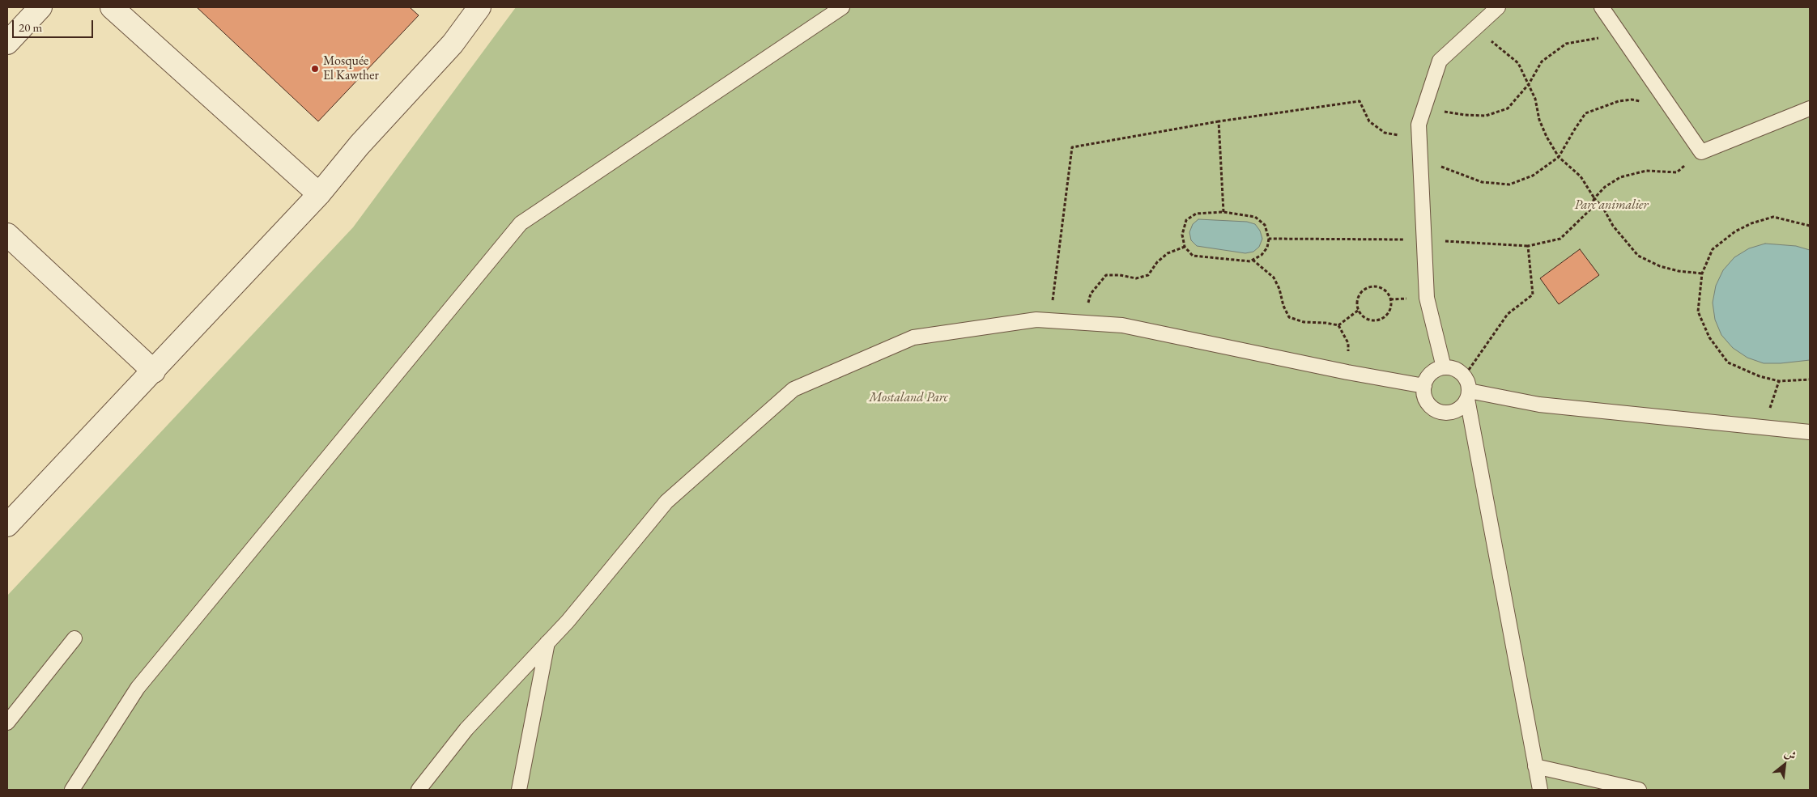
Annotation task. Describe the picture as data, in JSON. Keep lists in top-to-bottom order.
{
  "parks": ["Parc animalier", "Mostaland Parc"],
  "places": ["Mosquée El Kawther"],
  "scale_bar": "20 m",
  "north": "top right"
}
